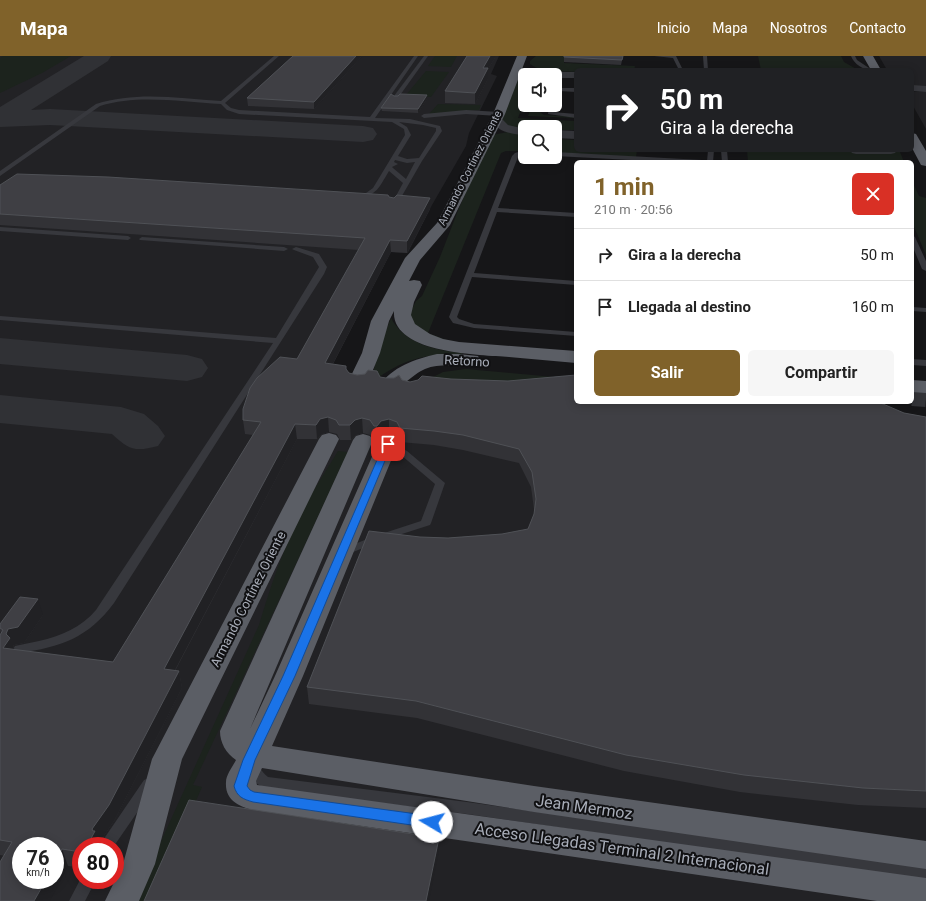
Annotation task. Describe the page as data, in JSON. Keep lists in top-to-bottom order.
{
  "streets": {
    "highway": ["Armando Cortínez Oriente", "Retorno", "Acceso Llegadas Terminal 2 Internacional"],
    "lane": ["Jean Mermoz"]
  },
  "crossings": [
    ["Jean Mermoz", "Acceso Llegadas Terminal 2 Internacional"]
  ],
  "page": {
    "header": "Mapa",
    "nav": [
      "Inicio",
      "Mapa",
      "Nosotros",
      "Contacto"
    ],
    "turn": ["50 m", "Gira a la derecha"],
    "heading": ["1 min", "210 m · 20:56"],
    "list": [
      {
        "name": "Gira a la derecha",
        "value": "50 m"
      },
      {
        "name": "Llegada al destino",
        "value": "160 m"
      }
    ],
    "buttons": ["Salir", "Compartir"],
    "speed": "76 km/h",
    "limit": "80"
  }
}
